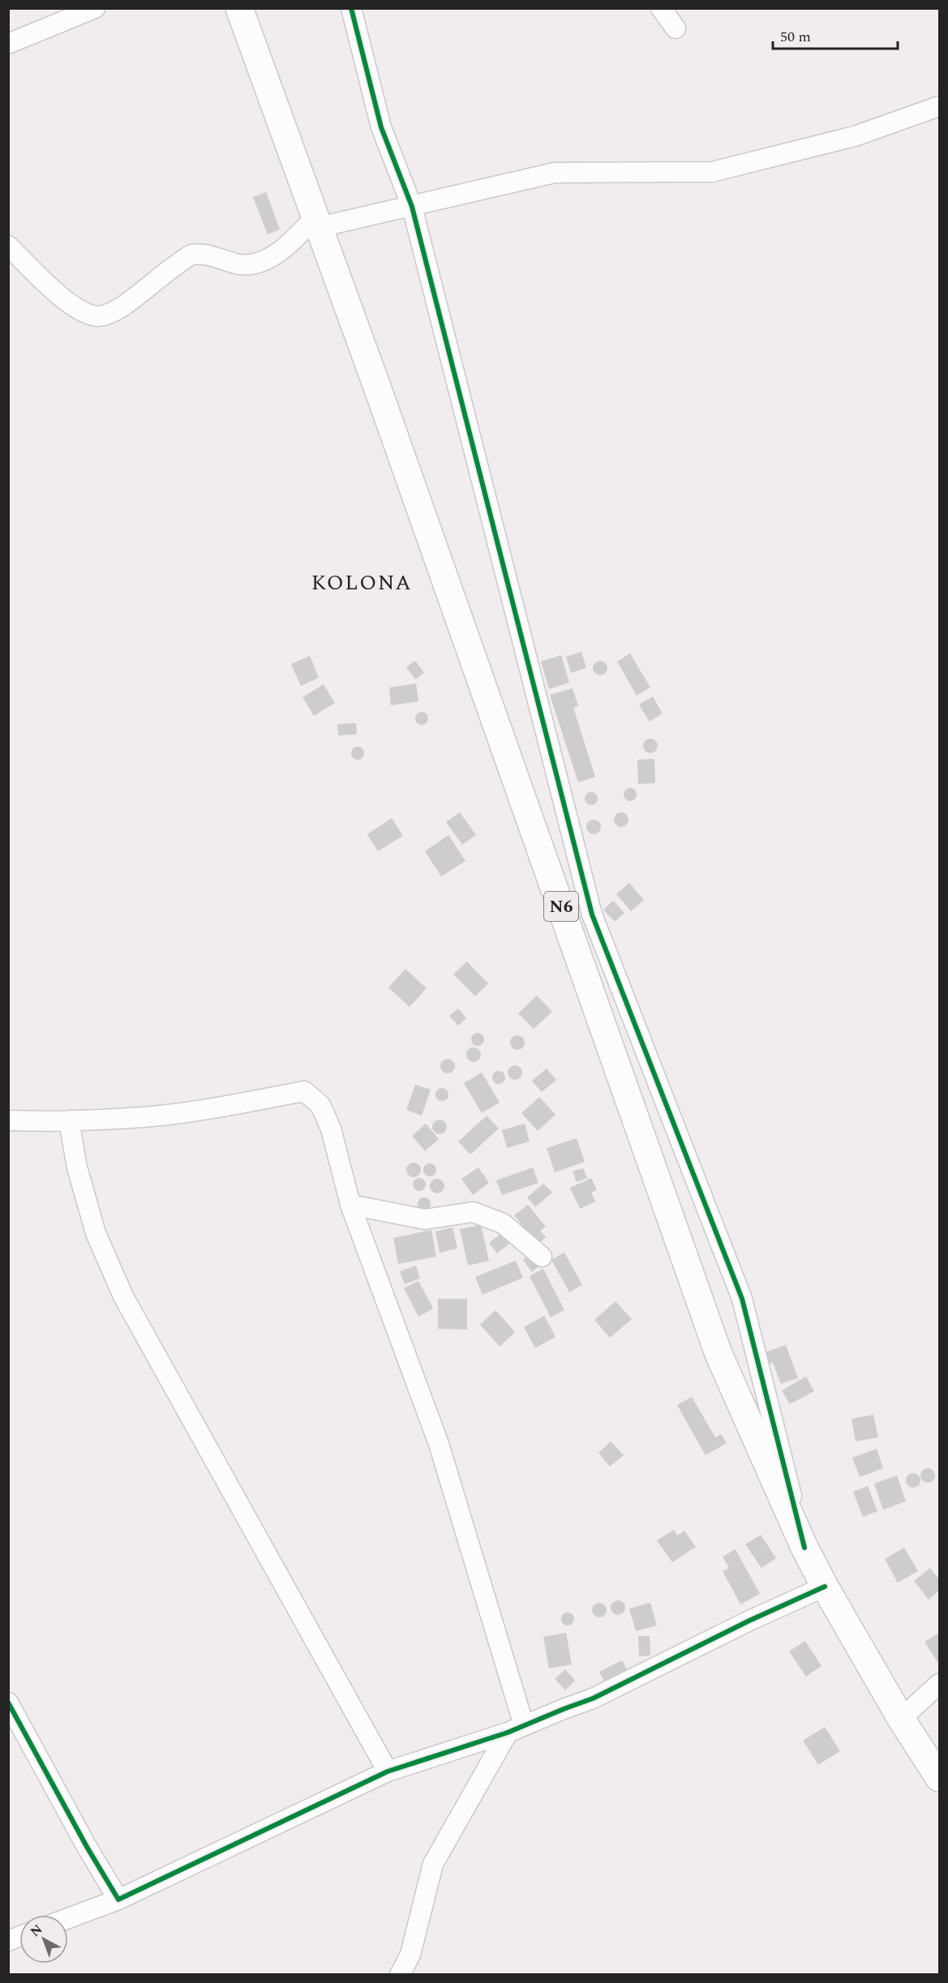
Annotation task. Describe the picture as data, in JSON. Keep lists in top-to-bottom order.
{
  "streets": {
    "highway": ["N6"]
  },
  "districts": ["KOLONA"],
  "scale_bar": "50 m",
  "north": "top left"
}
